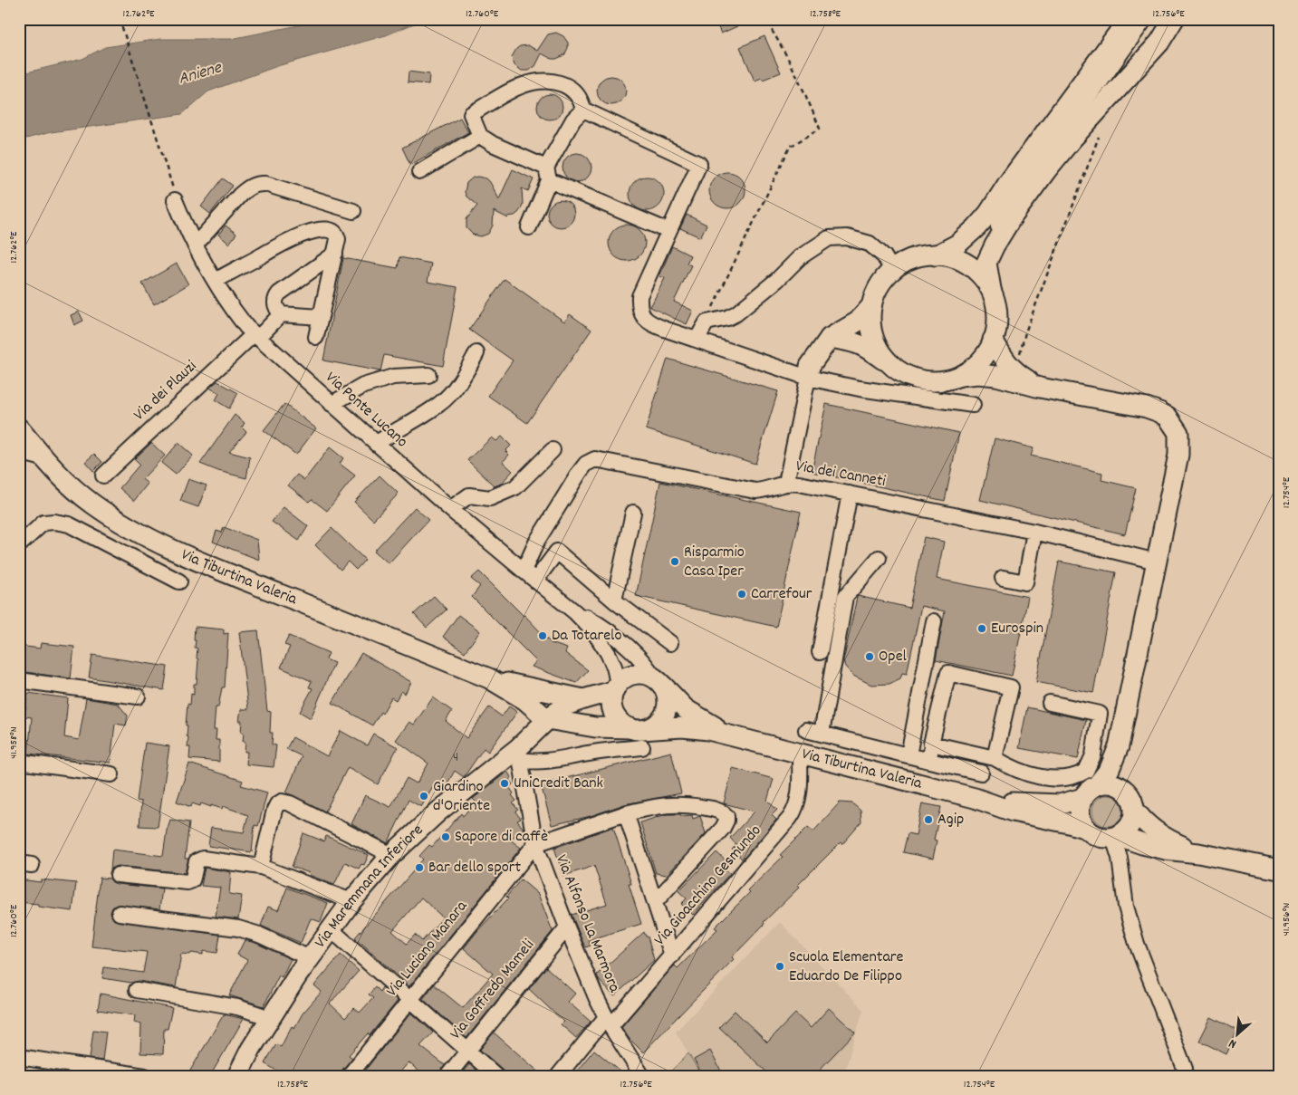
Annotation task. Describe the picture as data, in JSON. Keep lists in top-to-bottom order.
{
  "streets": {
    "main road": ["Via Tiburtina Valeria", "Via Maremmana Inferiore"],
    "street": [
      "Via dei Plauzi",
      "Via Ponte Lucano",
      "Via dei Canneti",
      "Via Gioacchino Gesmundo",
      "Via Alfonso La Marmora",
      "Via Luciano Manara",
      "Via Goffredo Mameli"
    ]
  },
  "crossings": [
    ["Via dei Plauzi", "Via Ponte Lucano"],
    ["Via Ponte Lucano", "Via dei Canneti"],
    ["Via Ponte Lucano", "Via Tiburtina Valeria"],
    ["Via Tiburtina Valeria", "Via Gioacchino Gesmundo"],
    ["Via Tiburtina Valeria", "Via Maremmana Inferiore"],
    ["Via Gioacchino Gesmundo", "Via Alfonso La Marmora"],
    ["Via Maremmana Inferiore", "Via Alfonso La Marmora"],
    ["Via Alfonso La Marmora", "Via Luciano Manara"],
    ["Via Alfonso La Marmora", "Via Goffredo Mameli"]
  ],
  "water": ["Aniene"],
  "places": [
    "Risparmio Casa Iper",
    "Carrefour",
    "Eurospin",
    "Da Totarelo",
    "Opel",
    "UniCredit Bank",
    "Giardino d'Oriente",
    "Agip",
    "Sapore di caffè",
    "Bar dello sport",
    "Scuola Elementare Eduardo De Filippo"
  ],
  "house_numbers": ["4"],
  "north": "bottom left",
  "coordinates": [
    "12.762°E",
    "12.760°E",
    "12.758°E",
    "12.756°E",
    "12.754°E",
    "41.958°N",
    "41.956°N"
  ]
}
